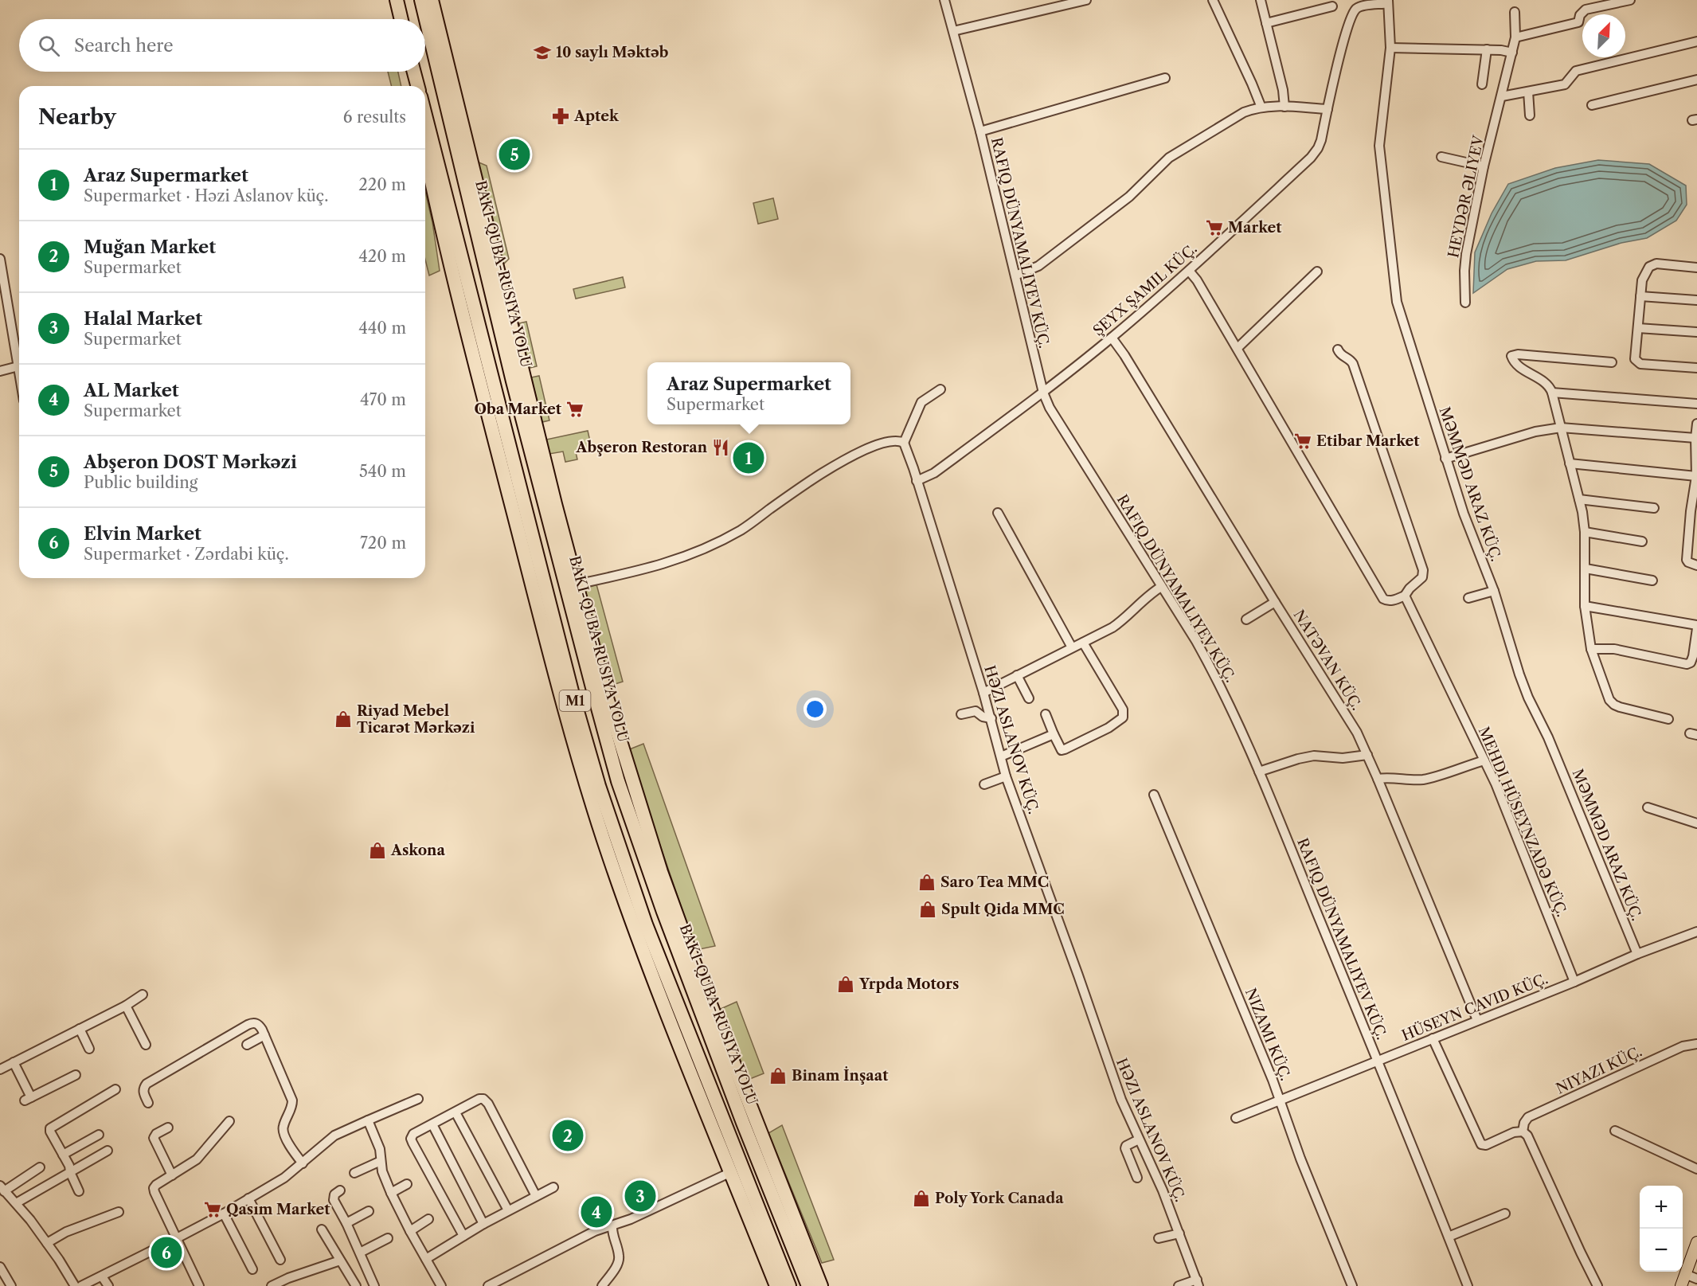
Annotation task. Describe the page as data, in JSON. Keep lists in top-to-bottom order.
{
  "streets": {
    "highway": ["M1"],
    "street": [
      "HEYDƏR ƏLIYEV",
      "ŞEYX ŞAMIL KÜÇ.",
      "MƏMMƏD ARAZ KÜÇ.",
      "NATƏVAN KÜÇ.",
      "HƏZI ASLANOV KÜÇ.",
      "MEHDI HÜSEYNZADƏ KÜÇ.",
      "HÜSEYN CAVID KÜÇ.",
      "NIZAMI KÜÇ.",
      "NIYAZI KÜÇ."
    ]
  },
  "crossings": [
    ["ŞEYX ŞAMIL KÜÇ.", "MƏMMƏD ARAZ KÜÇ."],
    ["ŞEYX ŞAMIL KÜÇ.", "NATƏVAN KÜÇ."],
    ["ŞEYX ŞAMIL KÜÇ.", "HƏZI ASLANOV KÜÇ."],
    ["MƏMMƏD ARAZ KÜÇ.", "HÜSEYN CAVID KÜÇ."],
    ["NATƏVAN KÜÇ.", "HÜSEYN CAVID KÜÇ."],
    ["MEHDI HÜSEYNZADƏ KÜÇ.", "HÜSEYN CAVID KÜÇ."],
    ["HÜSEYN CAVID KÜÇ.", "NIZAMI KÜÇ."]
  ],
  "places": {
    "school or university": ["10 saylı Məktəb"],
    "pharmacy": ["Aptek"],
    "supermarket": [
      "Market",
      "Oba Market",
      "Etibar Market",
      "Qasım Market"
    ],
    "restaurant": ["Abşeron Restoran"],
    "shop": [
      "Riyad Mebel Ticarət Mərkəzi",
      "Askona",
      "Saro Tea MMC",
      "Spult Qida MMC",
      "Yrpda Motors",
      "Binam İnşaat",
      "Poly York Canada"
    ]
  },
  "north": "top right",
  "page": {
    "search": "Search here",
    "heading": ["Nearby", "6 results"],
    "pins": [
      "5",
      "1",
      "2",
      "3",
      "4",
      "6"
    ],
    "list": [
      {
        "mark": "1",
        "name": "Araz Supermarket",
        "note": "Supermarket · Həzi Aslanov küç.",
        "value": "220 m"
      },
      {
        "mark": "2",
        "name": "Muğan Market",
        "note": "Supermarket",
        "value": "420 m"
      },
      {
        "mark": "3",
        "name": "Halal Market",
        "note": "Supermarket",
        "value": "440 m"
      },
      {
        "mark": "4",
        "name": "AL Market",
        "note": "Supermarket",
        "value": "470 m"
      },
      {
        "mark": "5",
        "name": "Abşeron DOST Mərkəzi",
        "note": "Public building",
        "value": "540 m"
      },
      {
        "mark": "6",
        "name": "Elvin Market",
        "note": "Supermarket · Zərdabi küç.",
        "value": "720 m"
      }
    ],
    "popup": ["Araz Supermarket", "Supermarket"],
    "map_buttons": ["+", "−"]
  }
}
